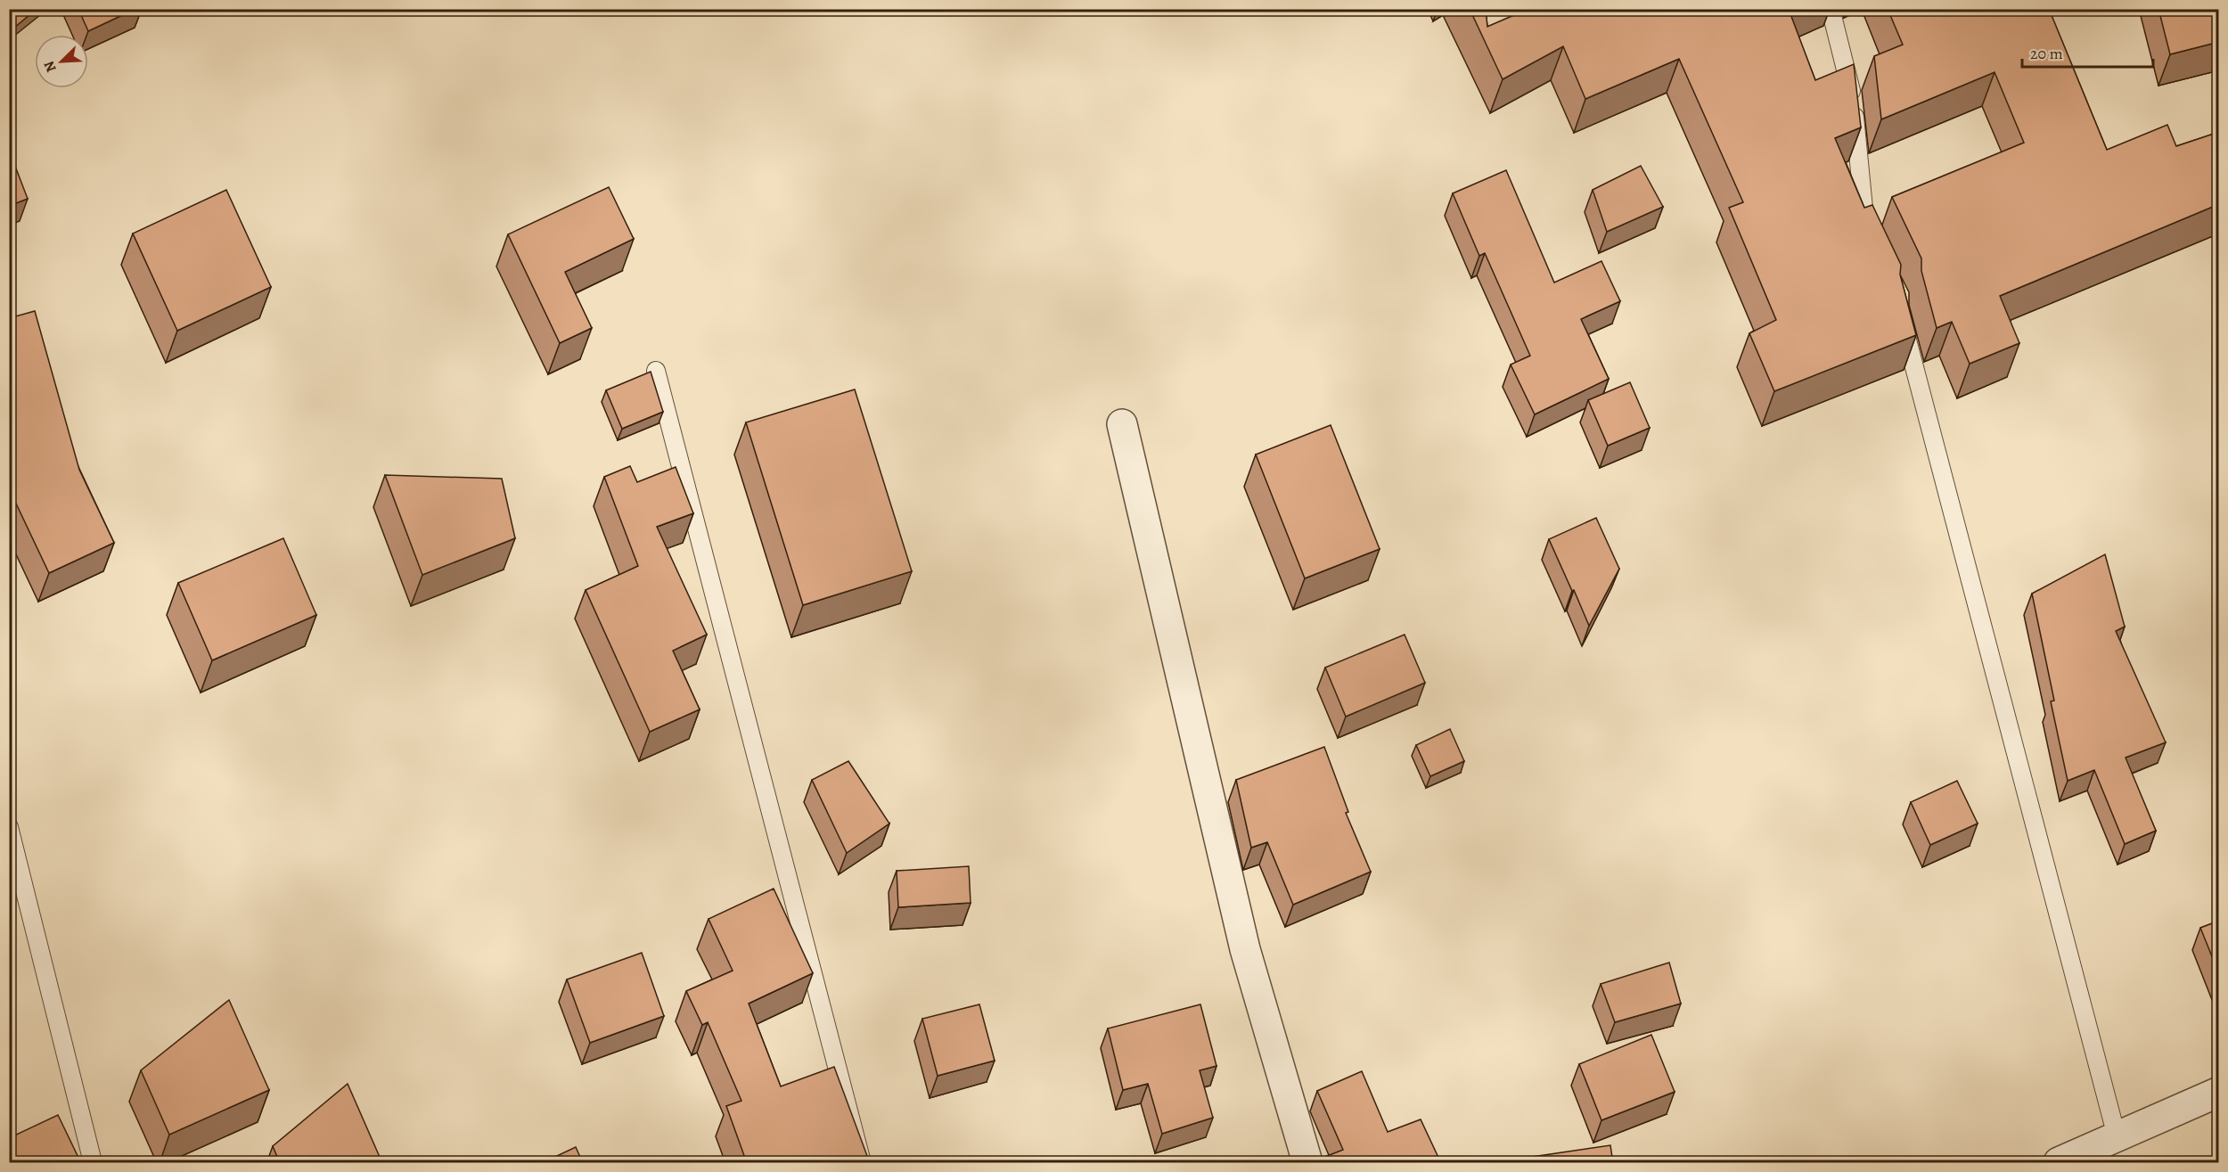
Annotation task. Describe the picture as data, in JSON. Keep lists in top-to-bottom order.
{
  "scale_bar": "20 m",
  "north": "bottom left"
}
